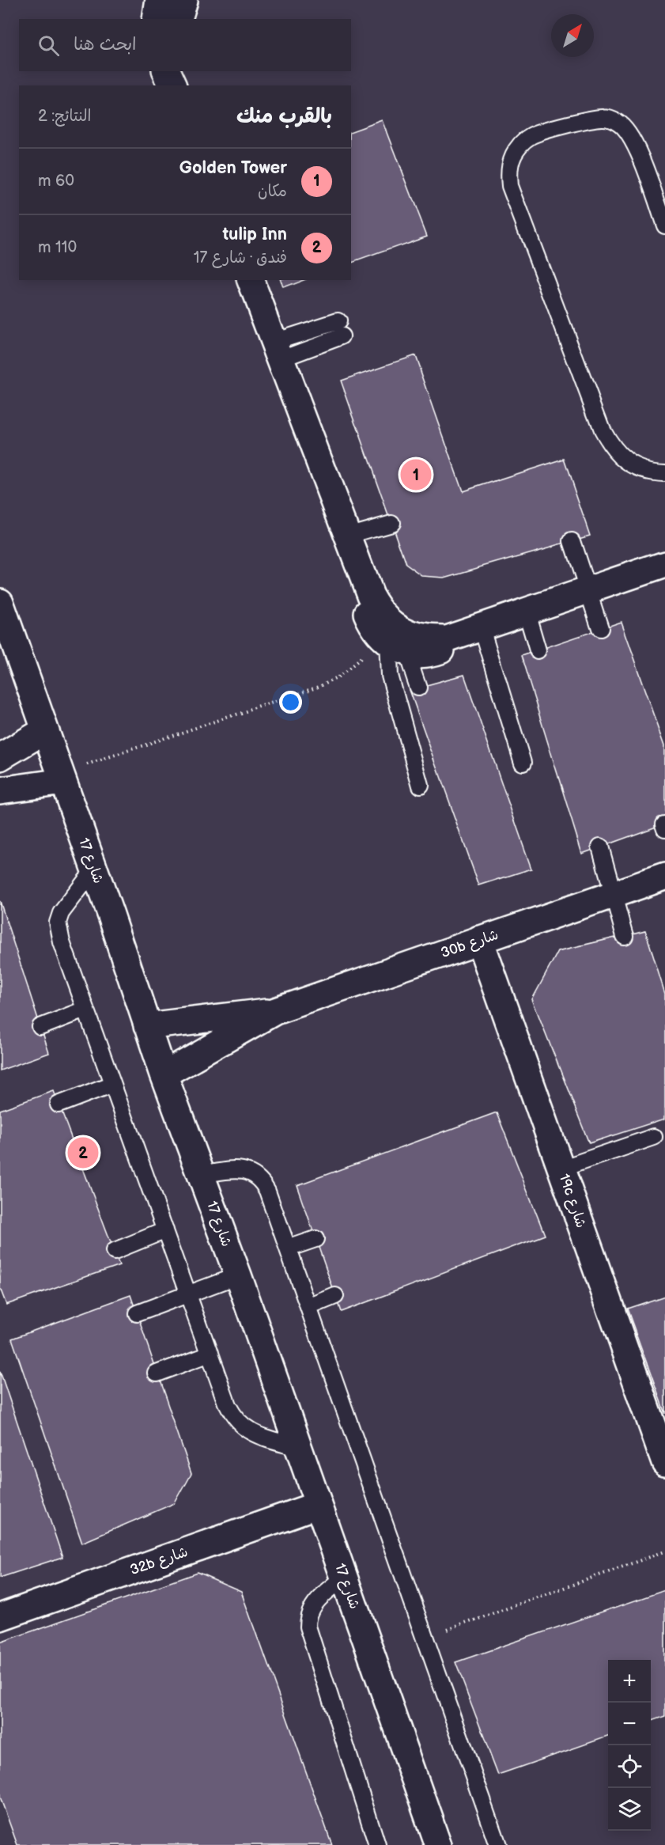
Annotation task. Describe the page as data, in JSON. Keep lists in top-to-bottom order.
{
  "streets": {
    "street": [
      "شارع 17",
      "30b شارع",
      "19c شارع",
      "32b شارع"
    ]
  },
  "crossings": [
    ["شارع 17", "30b شارع"],
    ["شارع 17", "32b شارع"],
    ["30b شارع", "19c شارع"]
  ],
  "north": "top right",
  "page": {
    "search": "ابحث هنا",
    "heading": ["بالقرب منك", "النتائج: 2"],
    "list": [
      {
        "mark": "1",
        "name": "Golden Tower",
        "note": "مكان",
        "value": "60 m"
      },
      {
        "mark": "2",
        "name": "tulip Inn",
        "note": "فندق · شارع 17",
        "value": "110 m"
      }
    ],
    "pins": ["1", "2"],
    "map_buttons": ["+", "−"]
  }
}
